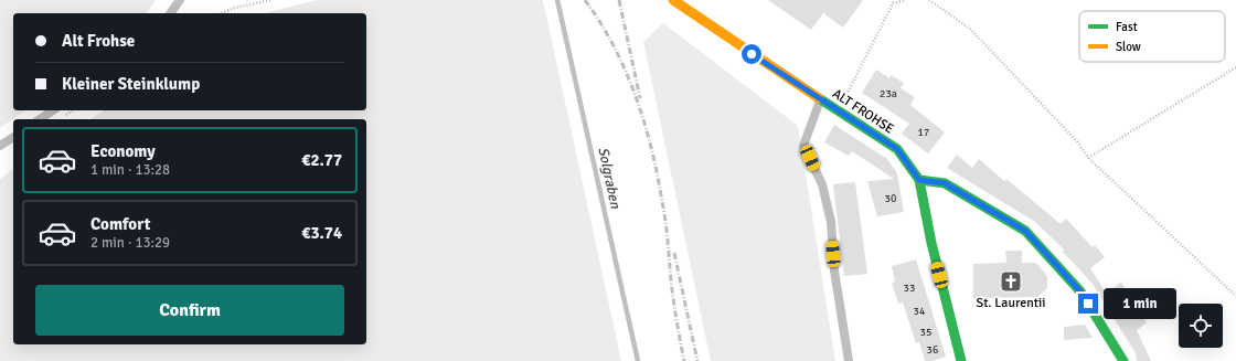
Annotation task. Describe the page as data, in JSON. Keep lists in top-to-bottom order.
{
  "streets": {
    "street": ["ALT FROHSE"]
  },
  "water": ["Solgraben"],
  "places": {
    "church": ["St. Laurentii"]
  },
  "house_numbers": [
    "23a",
    "17",
    "30",
    "33",
    "34",
    "35",
    "36"
  ],
  "legend": ["Fast", "Slow"],
  "page": {
    "banner": ["Alt Frohse", "Kleiner Steinklump"],
    "list": [
      {
        "name": "Economy",
        "note": "1 min · 13:28",
        "value": "€2.77"
      },
      {
        "name": "Comfort",
        "note": "2 min · 13:29",
        "value": "€3.74"
      }
    ],
    "buttons": "Confirm",
    "bubble": "1 min"
  }
}
